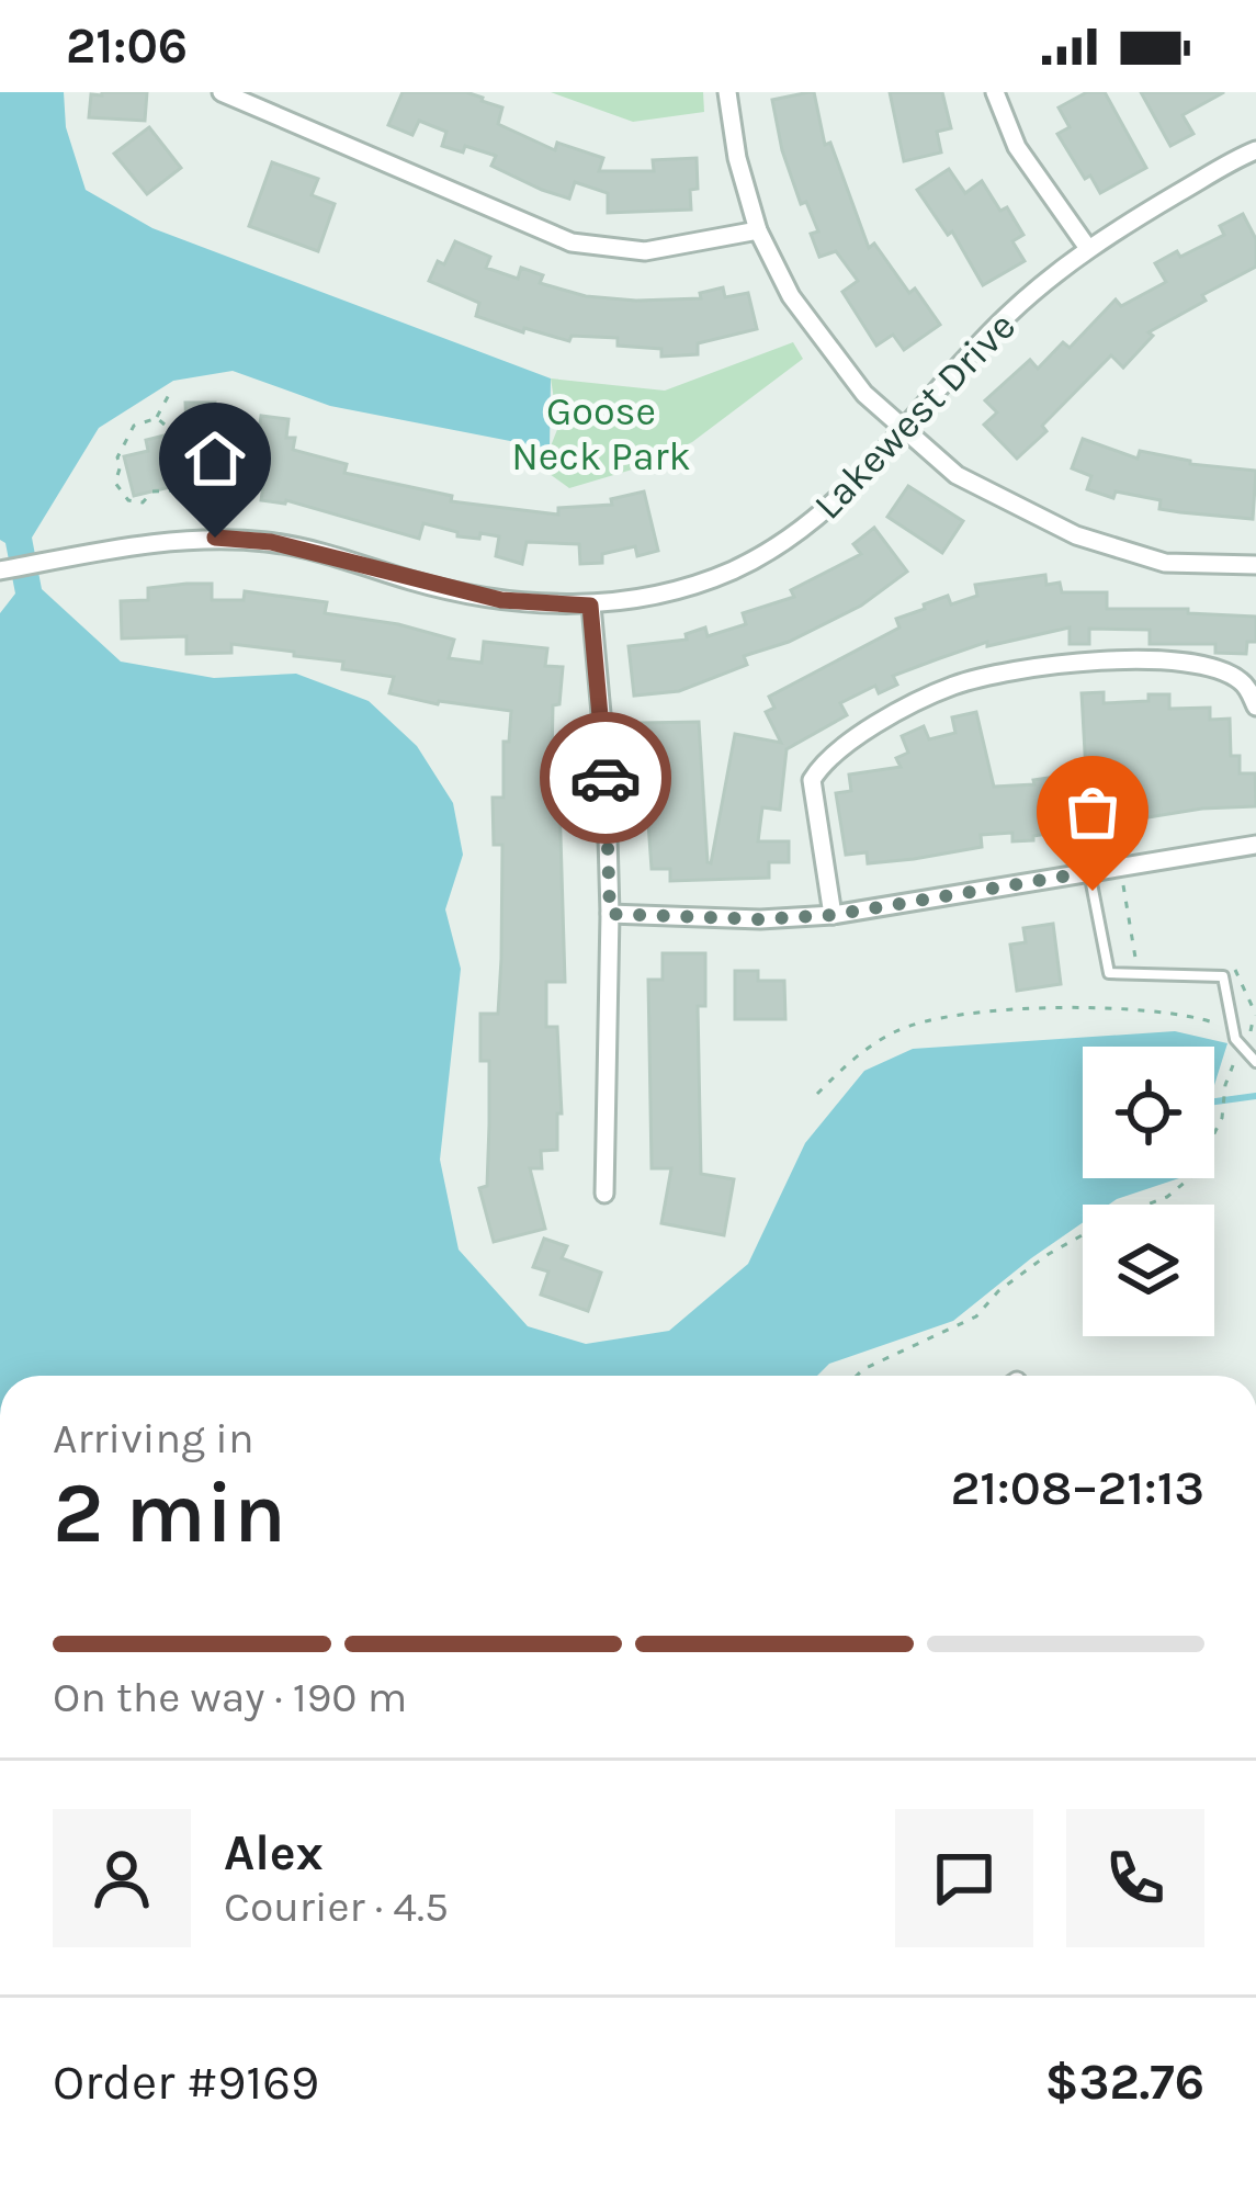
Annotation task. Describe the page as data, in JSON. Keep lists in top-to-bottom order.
{
  "streets": {
    "street": ["Lakewest Drive"]
  },
  "parks": ["Goose Neck Park"],
  "page": {
    "status": "21:06",
    "heading": ["2 min", "Arriving in", "21:08–21:13"],
    "panel": [
      "Alex",
      "Courier · 4.5",
      "Order #9169",
      "$32.76"
    ],
    "bar": "On the way · 190 m"
  }
}
